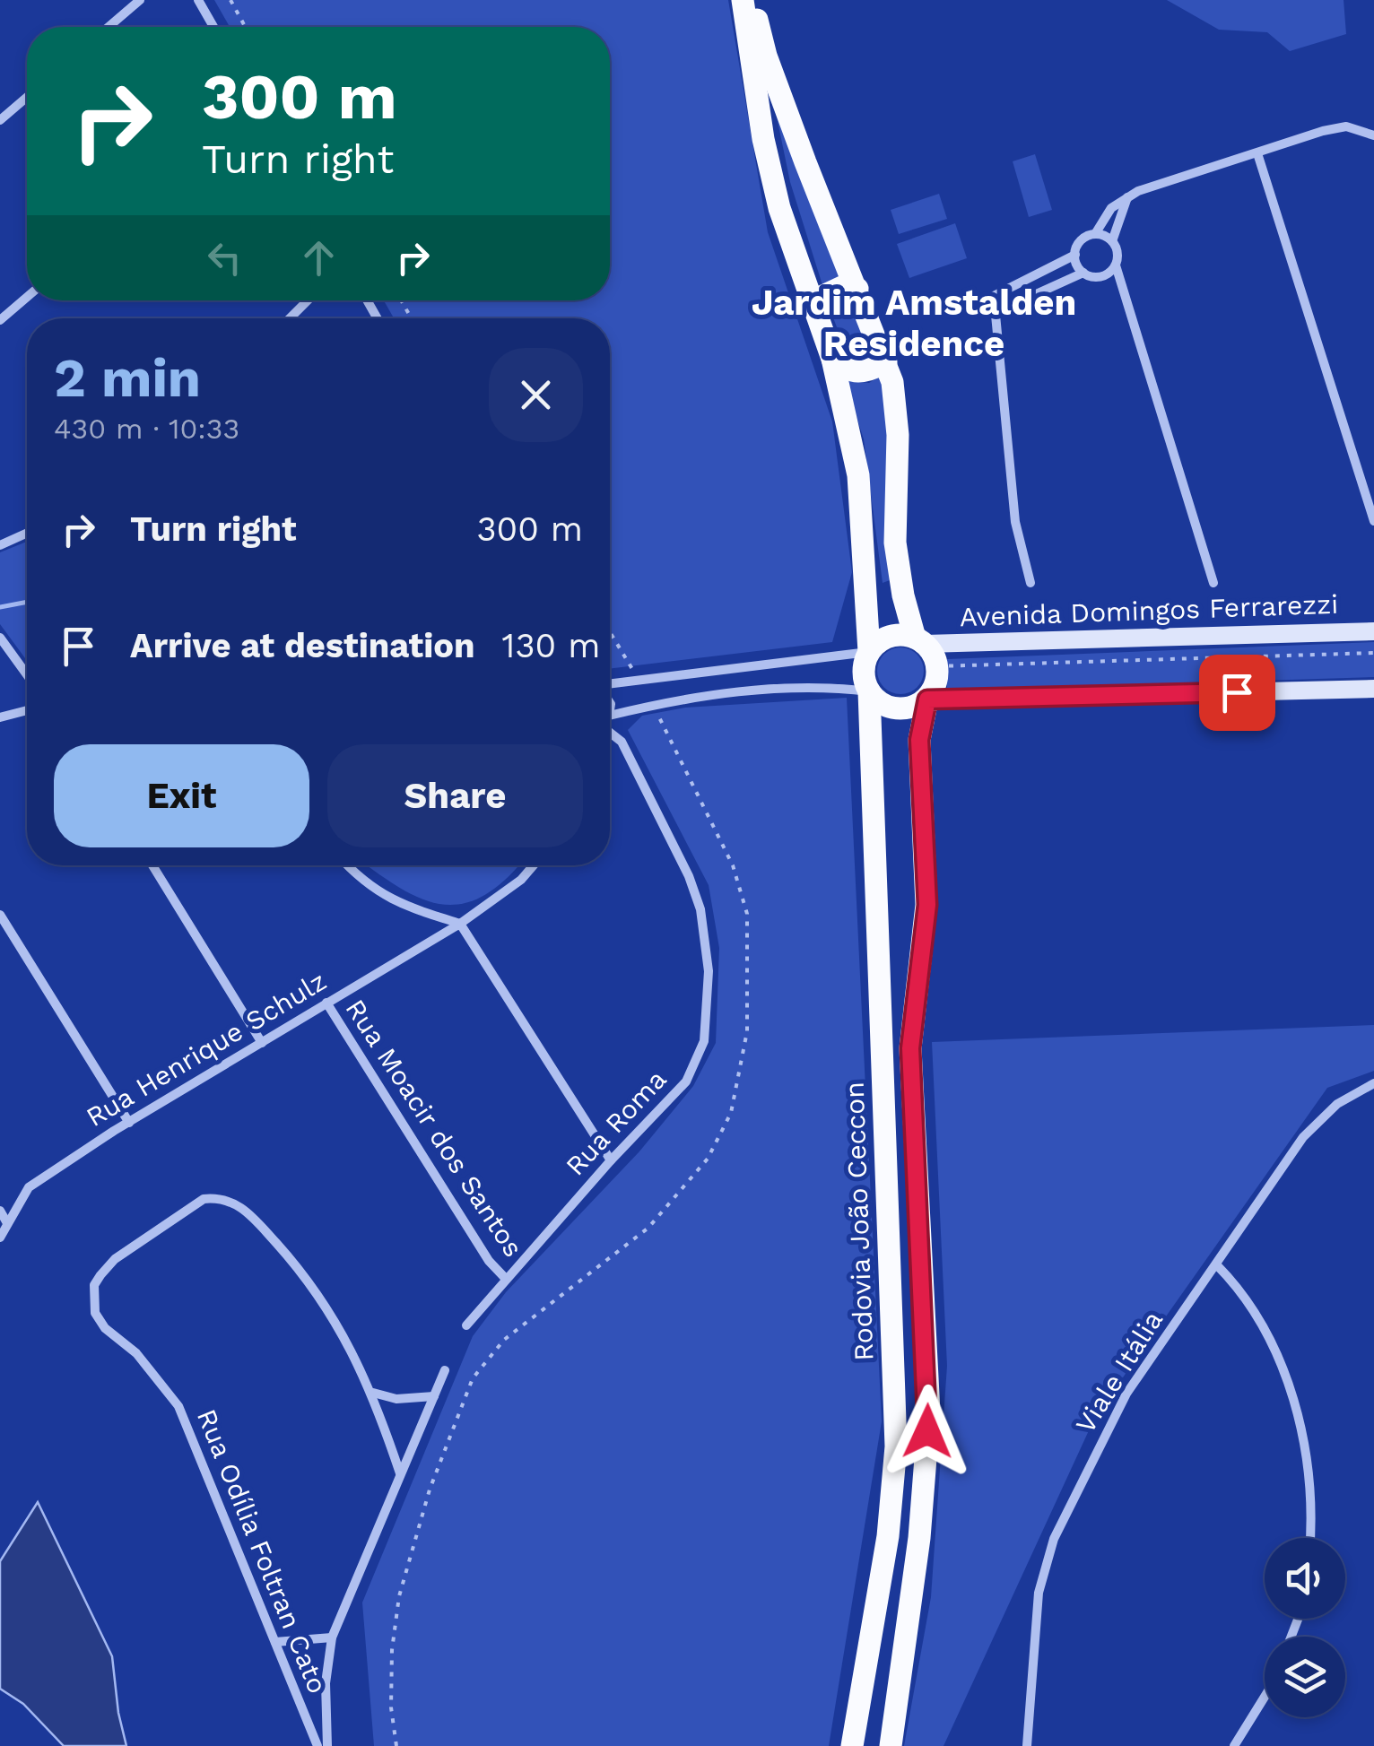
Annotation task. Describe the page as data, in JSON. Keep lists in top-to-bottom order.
{
  "streets": {
    "main road": ["Avenida Domingos Ferrarezzi", "Rodovia João Ceccon"],
    "street": [
      "Rua Henrique Schulz",
      "Rua Roma",
      "Rua Moacir dos Santos",
      "Viale Itália",
      "Rua Odília Foltran Cato"
    ]
  },
  "crossings": [
    ["Avenida Domingos Ferrarezzi", "Rodovia João Ceccon"],
    ["Rua Henrique Schulz", "Rua Moacir dos Santos"],
    ["Rua Roma", "Rua Moacir dos Santos"]
  ],
  "districts": ["Jardim Amstalden Residence"],
  "page": {
    "turn": ["300 m", "Turn right"],
    "heading": ["2 min", "430 m · 10:33"],
    "list": [
      {
        "name": "Turn right",
        "value": "300 m"
      },
      {
        "name": "Arrive at destination",
        "value": "130 m"
      }
    ],
    "buttons": ["Exit", "Share"]
  }
}
